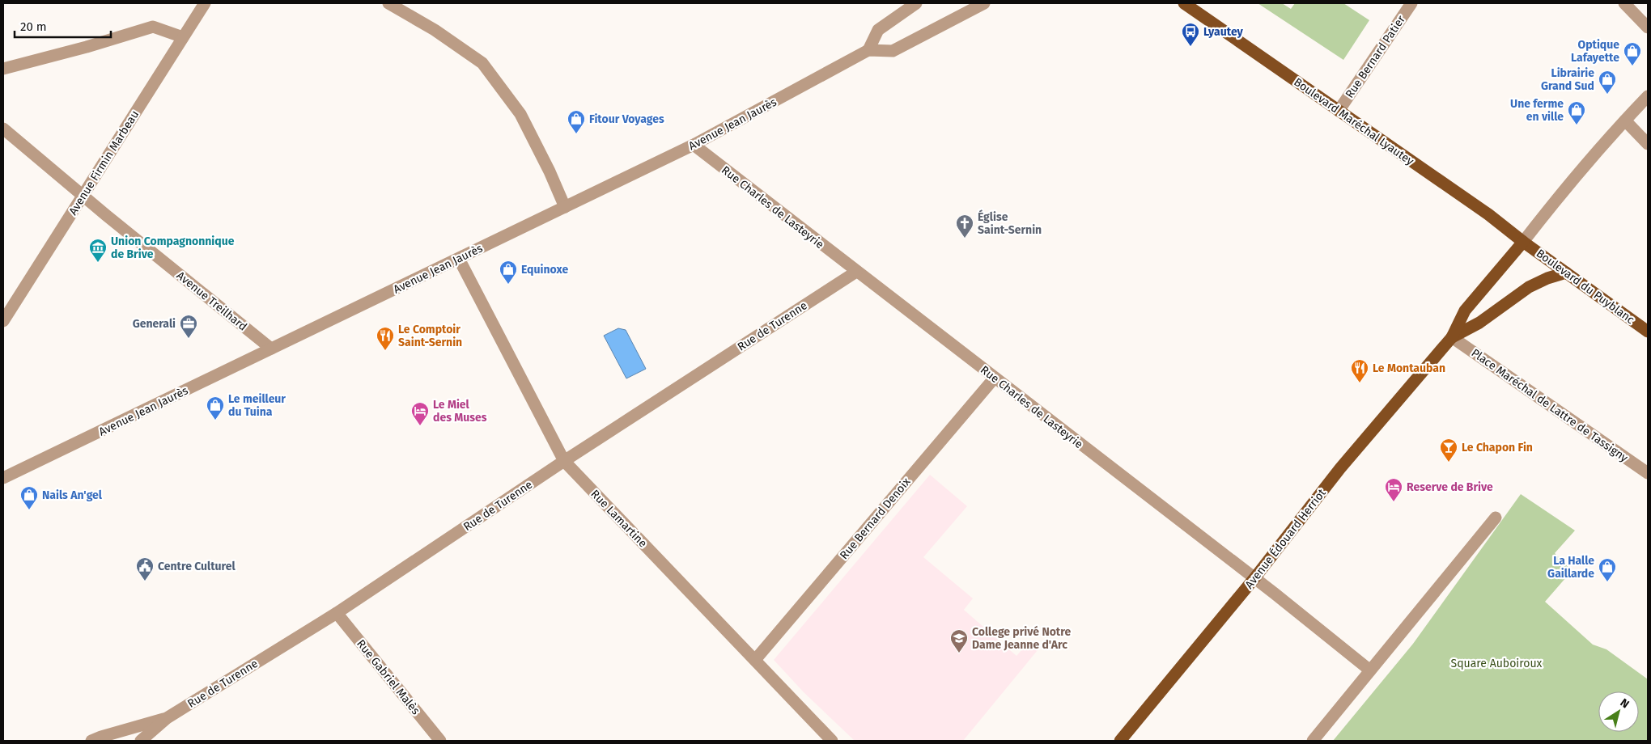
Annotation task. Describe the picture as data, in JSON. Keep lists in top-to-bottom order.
{
  "streets": {
    "main road": ["Boulevard Maréchal Lyautey", "Boulevard du Puyblanc", "Avenue Édouard Herriot"],
    "street": [
      "Rue Bernard Patier",
      "Avenue Jean Jaurès",
      "Avenue Firmin Marbeau",
      "Rue Charles de Lasteyrie",
      "Avenue Treilhard",
      "Rue de Turenne",
      "Place Maréchal de Lattre de Tassigny",
      "Rue Lamartine",
      "Rue Bernard Denoix",
      "Rue Gabriel Malès"
    ]
  },
  "crossings": [
    ["Rue Bernard Patier", "Boulevard Maréchal Lyautey"],
    ["Boulevard Maréchal Lyautey", "Boulevard du Puyblanc"],
    ["Boulevard Maréchal Lyautey", "Avenue Édouard Herriot"],
    ["Avenue Jean Jaurès", "Rue Charles de Lasteyrie"],
    ["Avenue Jean Jaurès", "Avenue Treilhard"],
    ["Avenue Jean Jaurès", "Rue Lamartine"],
    ["Avenue Firmin Marbeau", "Avenue Treilhard"],
    ["Rue Charles de Lasteyrie", "Rue de Turenne"],
    ["Rue Charles de Lasteyrie", "Rue Bernard Denoix"],
    ["Rue Charles de Lasteyrie", "Avenue Édouard Herriot"],
    ["Boulevard du Puyblanc", "Avenue Édouard Herriot"],
    ["Rue de Turenne", "Rue Lamartine"],
    ["Rue de Turenne", "Rue Gabriel Malès"],
    ["Place Maréchal de Lattre de Tassigny", "Avenue Édouard Herriot"],
    ["Rue Lamartine", "Rue Bernard Denoix"]
  ],
  "parks": ["Square Auboiroux"],
  "places": {
    "bus stop": ["Lyautey"],
    "shop": [
      "Optique Lafayette",
      "Librairie Grand Sud",
      "Une ferme en ville",
      "Fitour Voyages",
      "Equinoxe",
      "Le meilleur du Tuina",
      "Nails An'gel",
      "La Halle Gaillarde"
    ],
    "church": ["Église Saint-Sernin"],
    "museum": ["Union Compagnonnique de Brive"],
    "office": ["Generali"],
    "restaurant": ["Le Comptoir Saint-Sernin", "Le Montauban"],
    "hotel": ["Le Miel des Muses", "Reserve de Brive"],
    "bar": ["Le Chapon Fin"],
    "public building": ["Centre Culturel"],
    "school or university": ["College privé Notre Dame Jeanne d'Arc"]
  },
  "scale_bar": "20 m",
  "north": "top right"
}
